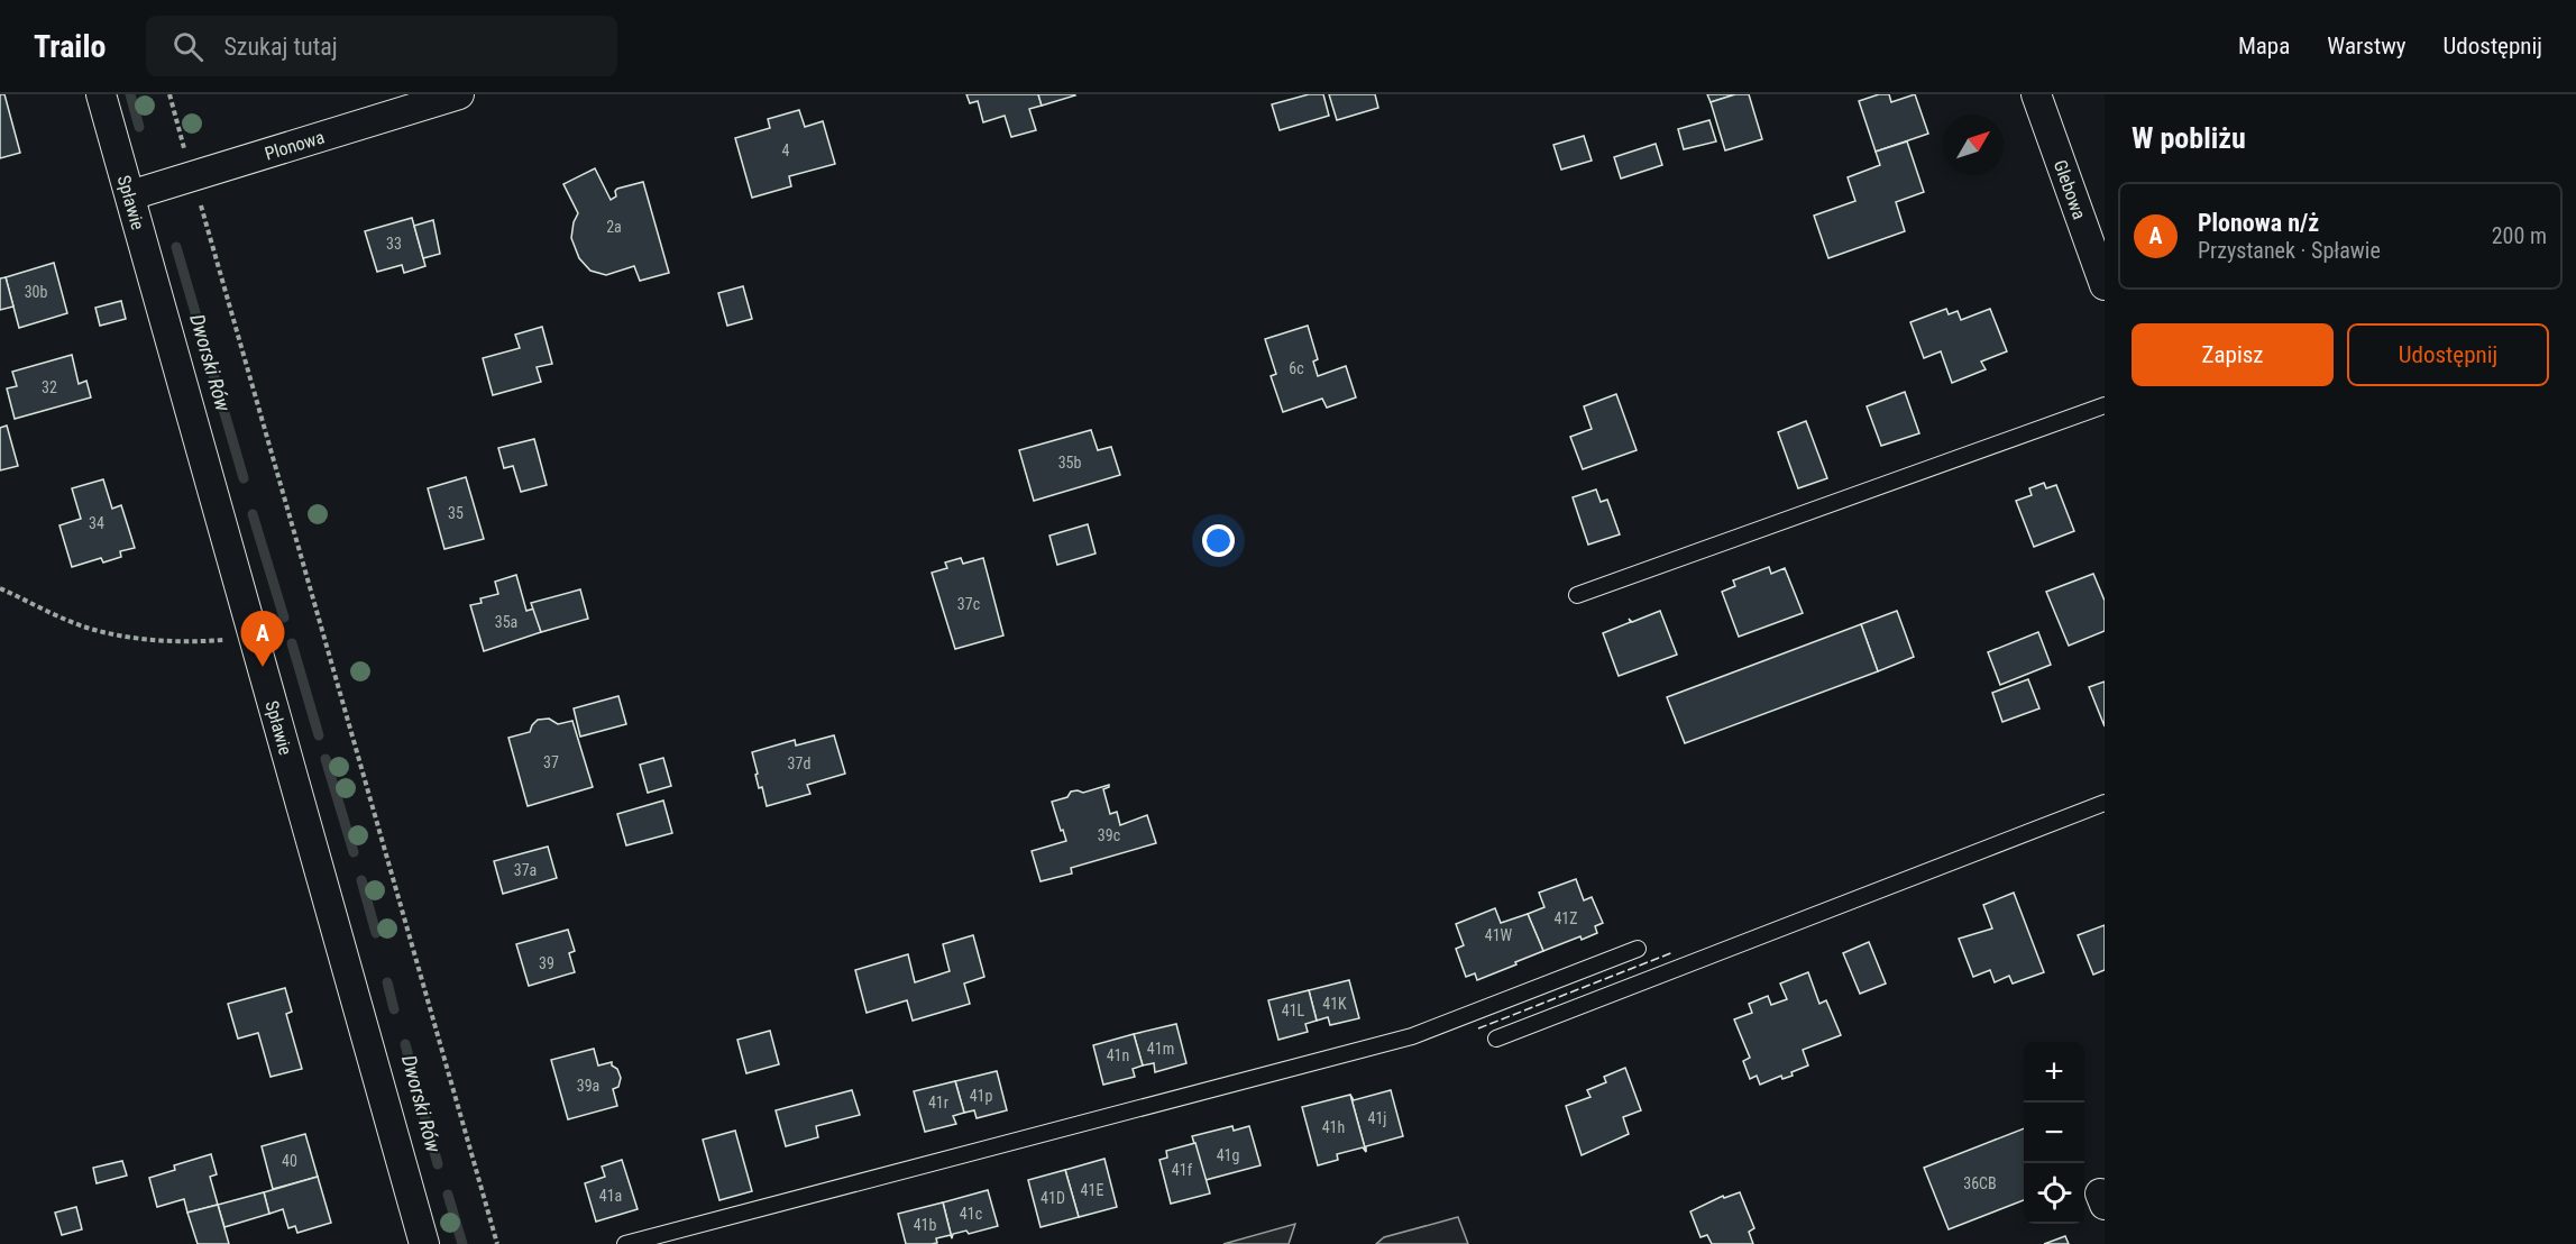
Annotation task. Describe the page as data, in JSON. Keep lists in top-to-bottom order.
{
  "streets": {
    "street": ["Plonowa", "Glebowa", "Spławie"]
  },
  "crossings": [
    ["Plonowa", "Spławie"]
  ],
  "water": ["Dworski Rów"],
  "house_numbers": [
    "4",
    "2a",
    "33",
    "30b",
    "6c",
    "32",
    "35b",
    "35",
    "34",
    "37c",
    "35a",
    "37",
    "37d",
    "39c",
    "37a",
    "41Z",
    "41W",
    "39",
    "41K",
    "41L",
    "41m",
    "41n",
    "39a",
    "41p",
    "41r",
    "41j",
    "41h",
    "41g",
    "40",
    "41f",
    "36CB",
    "41E",
    "41a",
    "41D",
    "41c",
    "41b"
  ],
  "north": "top right",
  "page": {
    "header": "Trailo",
    "search": "Szukaj tutaj",
    "nav": ["Mapa", "Warstwy", "Udostępnij"],
    "heading": "W pobliżu",
    "list": [
      {
        "mark": "A",
        "name": "Plonowa n/ż",
        "note": "Przystanek · Spławie",
        "value": "200 m"
      }
    ],
    "buttons": ["Zapisz", "Udostępnij"],
    "pins": "A",
    "map_buttons": ["+", "−"]
  }
}
